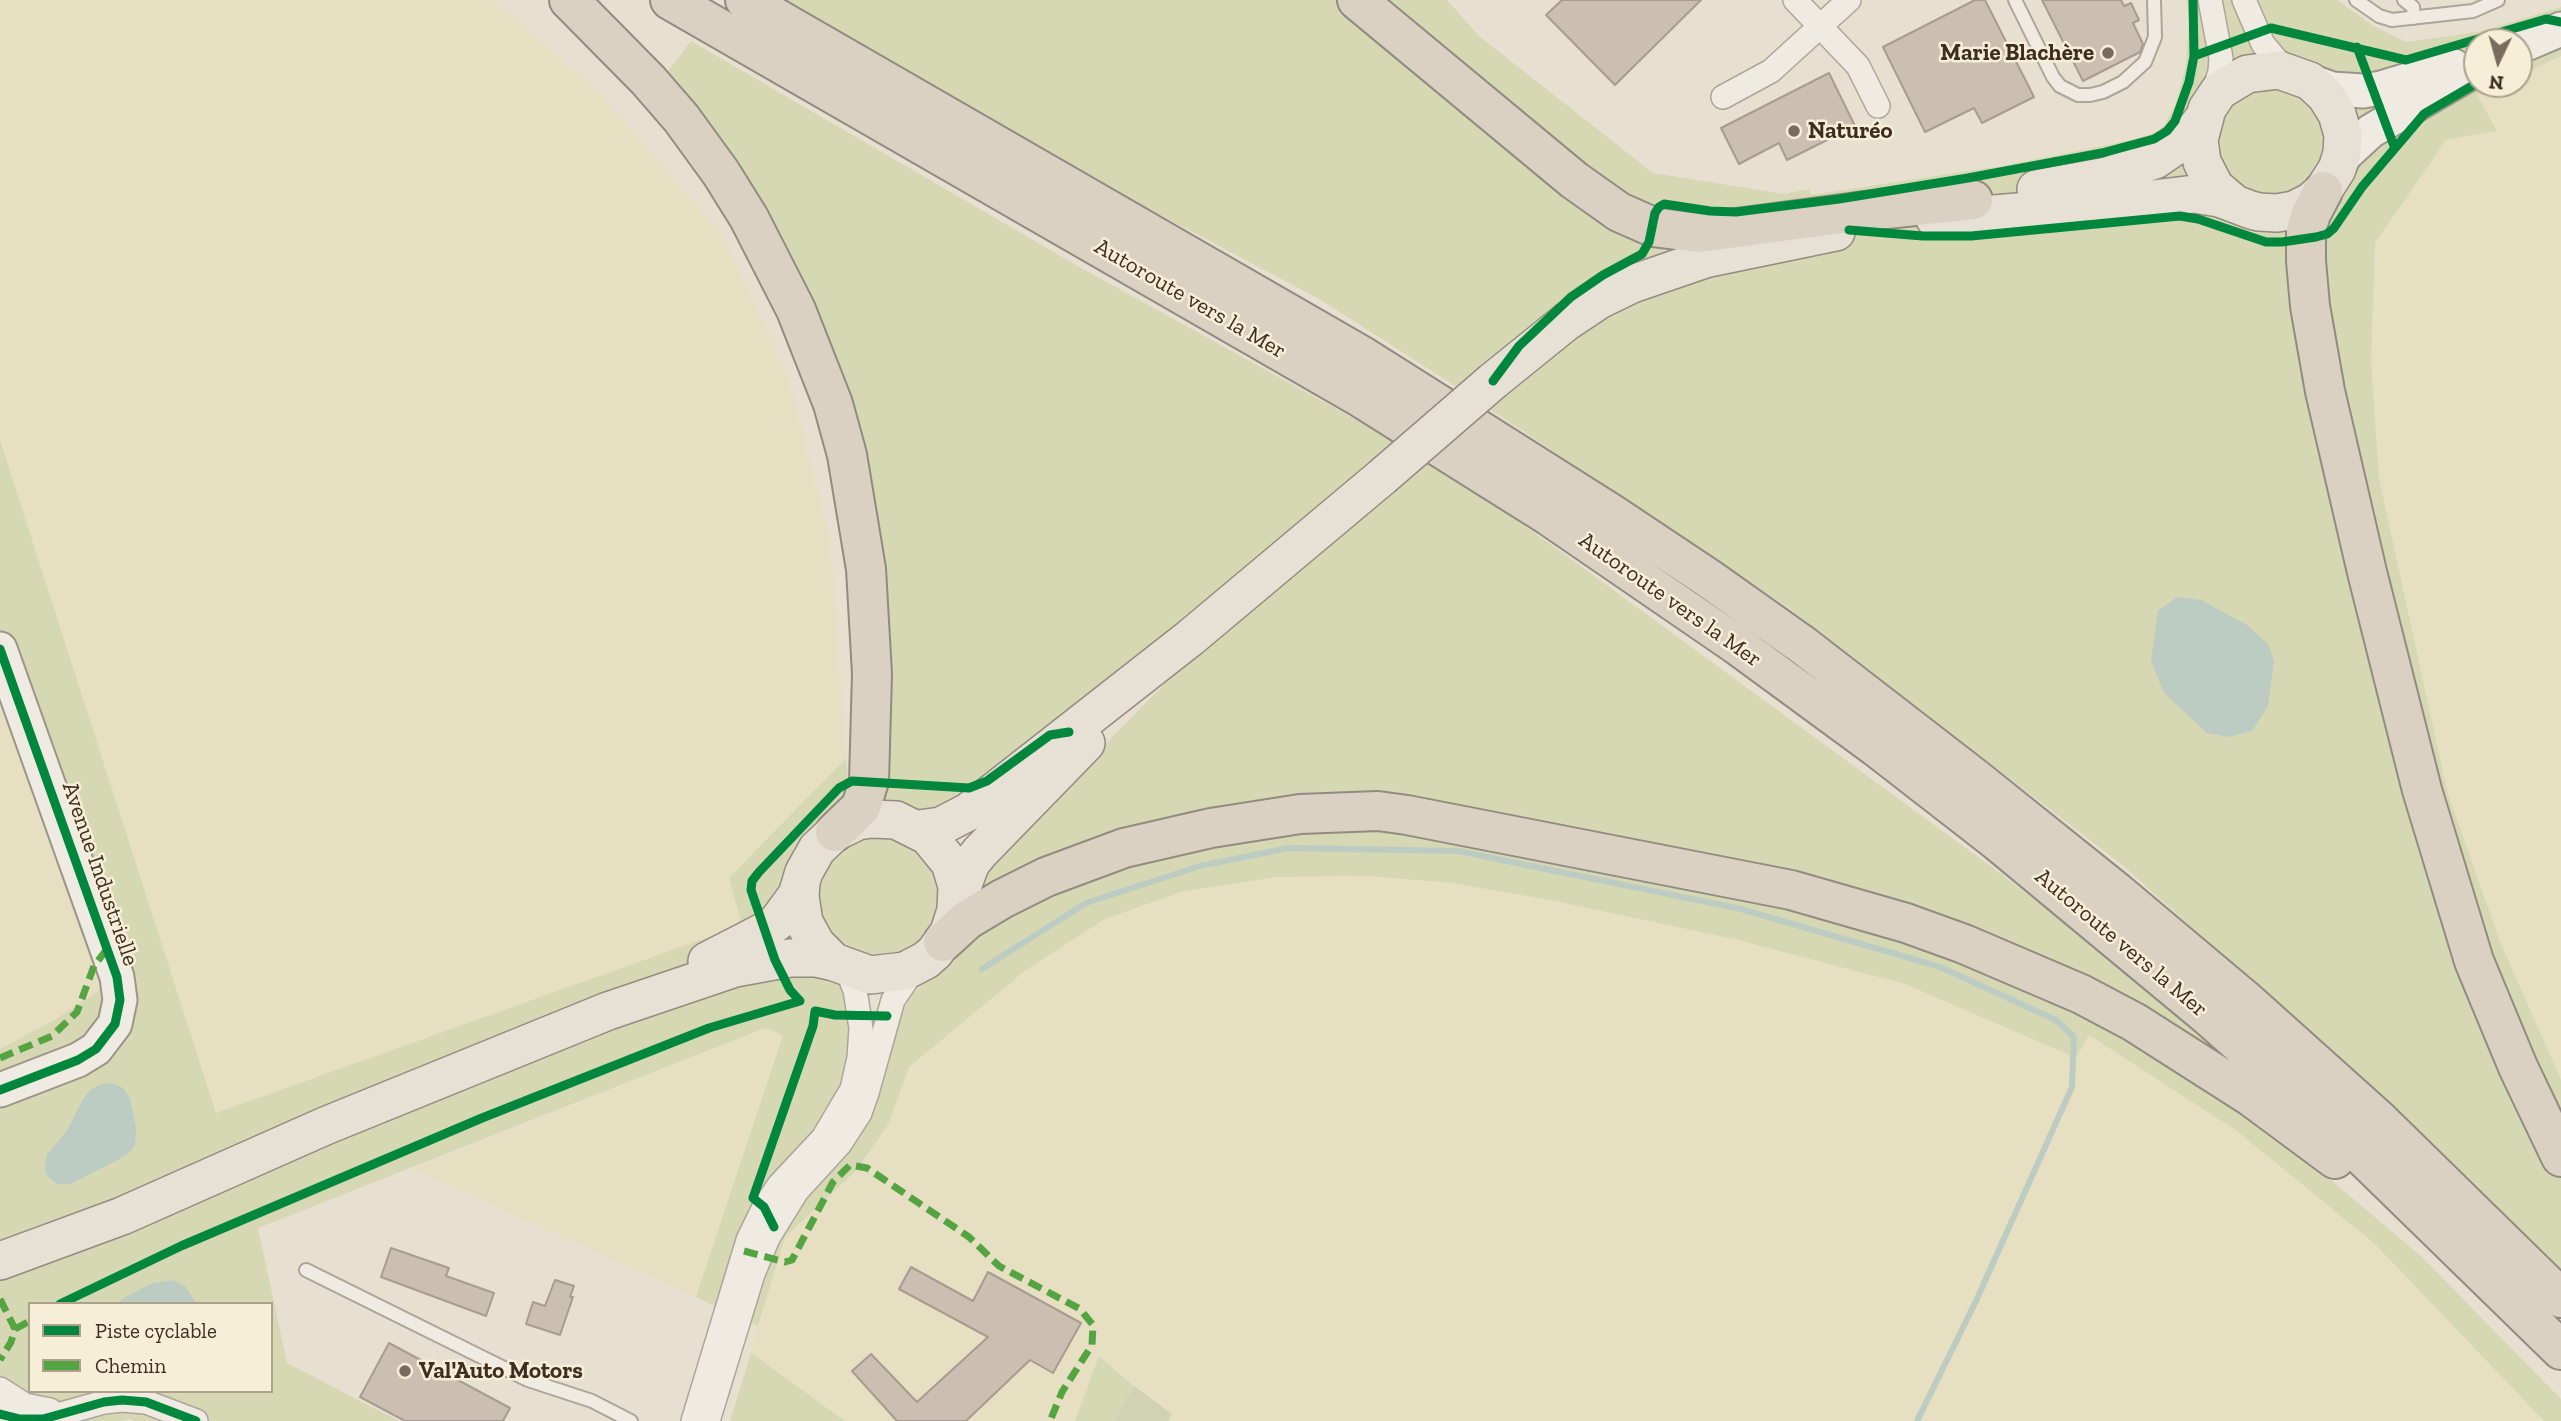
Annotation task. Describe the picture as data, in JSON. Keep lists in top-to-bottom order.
{
  "streets": {
    "highway": ["Autoroute vers la Mer"],
    "street": ["Avenue Industrielle"]
  },
  "places": ["Marie Blachère", "Naturéo", "Val'Auto Motors"],
  "legend": ["Piste cyclable", "Chemin"],
  "north": "bottom"
}
